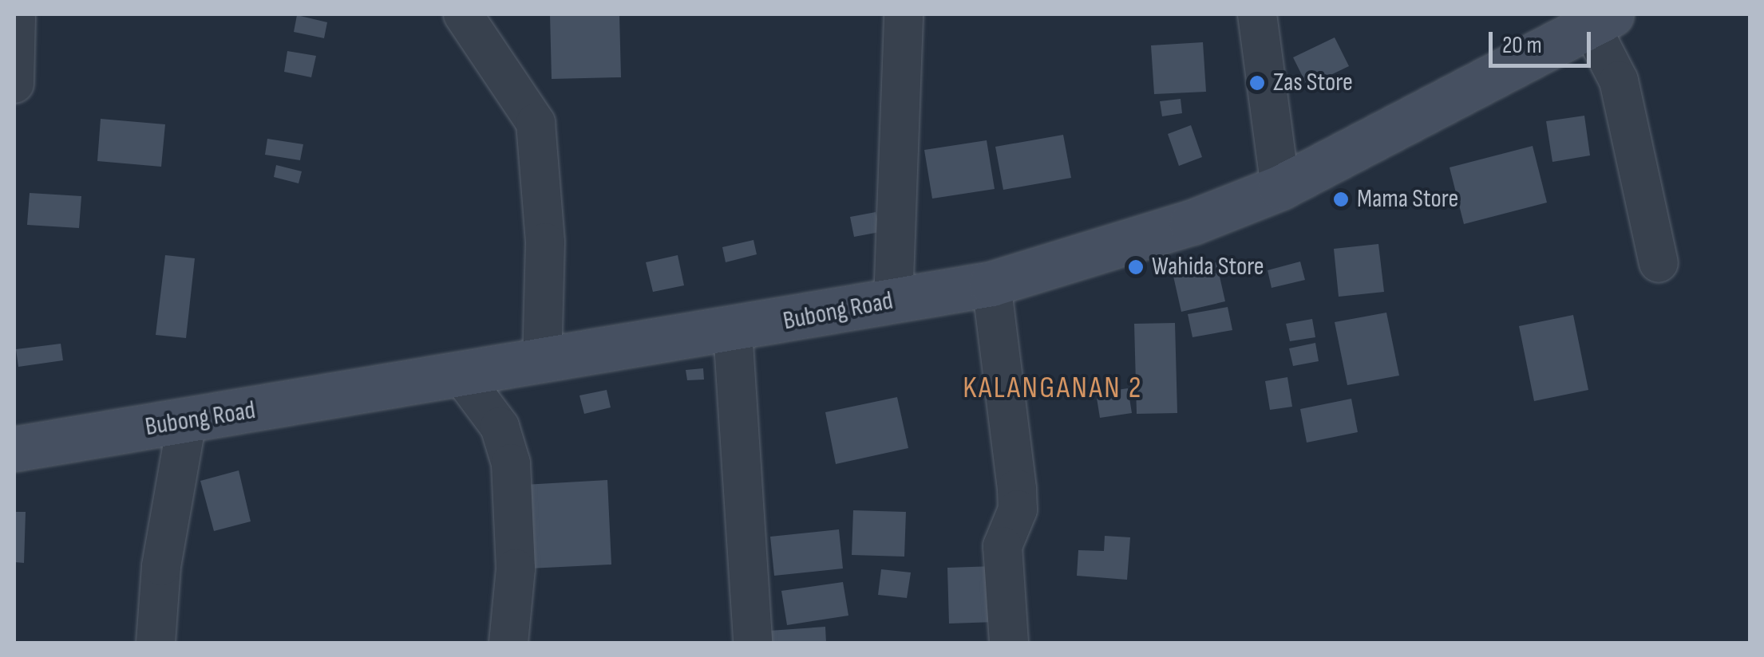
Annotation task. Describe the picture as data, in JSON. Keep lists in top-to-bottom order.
{
  "streets": {
    "main road": ["Bubong Road"]
  },
  "districts": ["KALANGANAN 2"],
  "places": ["Zas Store", "Mama Store", "Wahida Store"],
  "scale_bar": "20 m"
}
